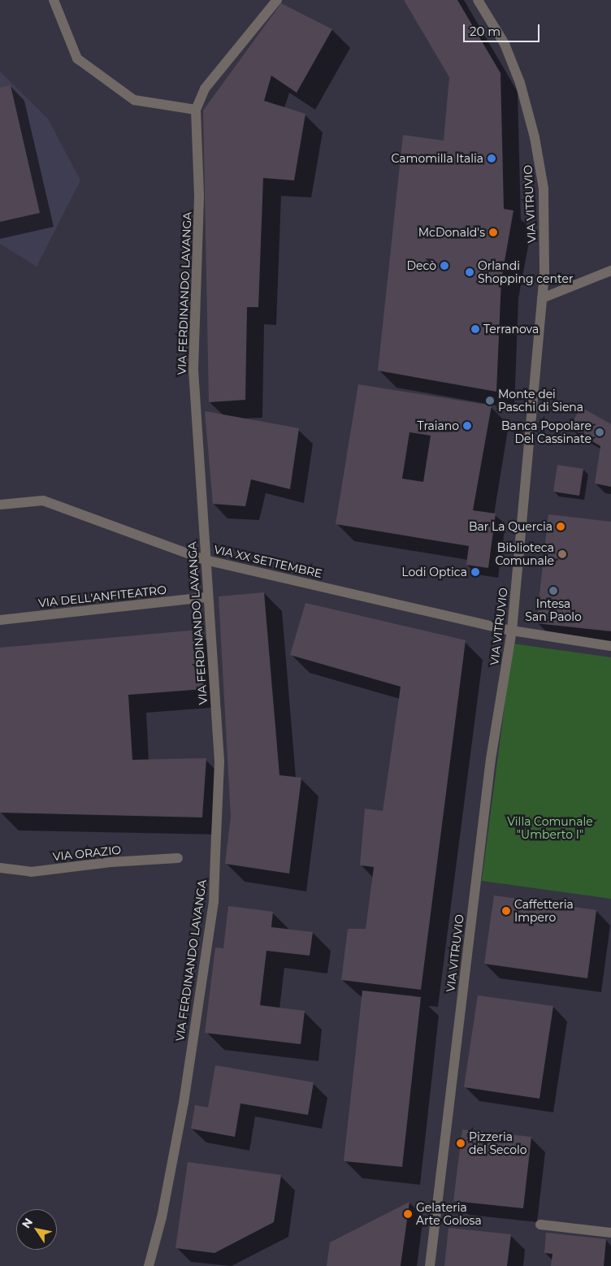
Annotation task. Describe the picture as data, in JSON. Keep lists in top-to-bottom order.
{
  "streets": {
    "street": [
      "VIA VITRUVIO",
      "VIA FERDINANDO LAVANGA",
      "VIA XX SETTEMBRE",
      "VIA DELL'ANFITEATRO",
      "VIA ORAZIO"
    ]
  },
  "crossings": [
    ["VIA VITRUVIO", "VIA XX SETTEMBRE"],
    ["VIA FERDINANDO LAVANGA", "VIA XX SETTEMBRE"],
    ["VIA FERDINANDO LAVANGA", "VIA DELL'ANFITEATRO"]
  ],
  "parks": ["Villa Comunale \"Umberto I\""],
  "places": [
    "Camomilla Italia",
    "McDonald's",
    "Decò",
    "Orlandi Shopping center",
    "Terranova",
    "Monte dei Paschi di Siena",
    "Traiano",
    "Banca Popolare Del Cassinate",
    "Bar La Quercia",
    "Biblioteca Comunale",
    "Lodi Optica",
    "Intesa San Paolo",
    "Caffetteria Impero",
    "Pizzeria del Secolo",
    "Gelateria Arte Golosa"
  ],
  "scale_bar": "20 m",
  "north": "top left"
}
